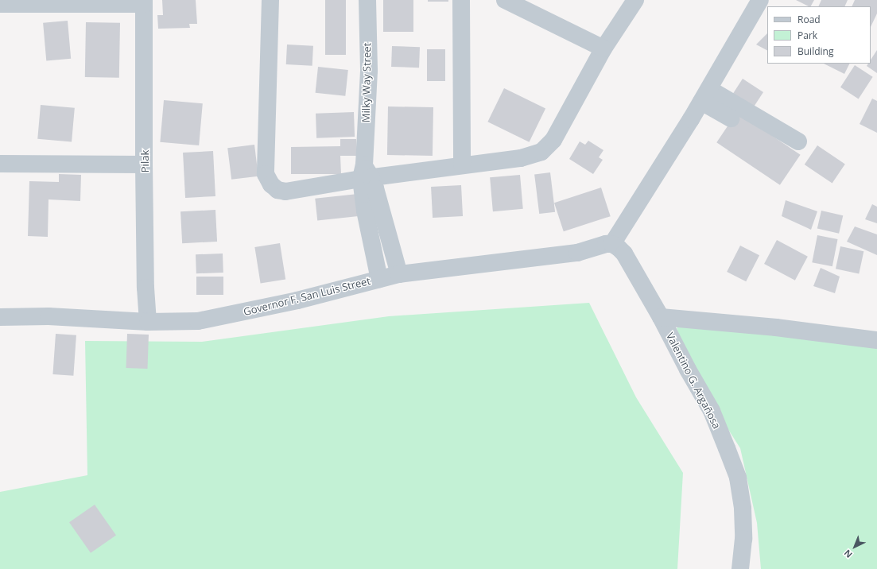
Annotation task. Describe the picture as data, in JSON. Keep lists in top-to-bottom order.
{
  "streets": {
    "street": [
      "Milky Way Street",
      "Pilak",
      "Governor F. San Luis Street",
      "Valentino G. Argañosa"
    ]
  },
  "crossings": [
    ["Pilak", "Governor F. San Luis Street"],
    ["Governor F. San Luis Street", "Valentino G. Argañosa"]
  ],
  "legend": ["Road", "Park", "Building"],
  "north": "bottom left"
}
